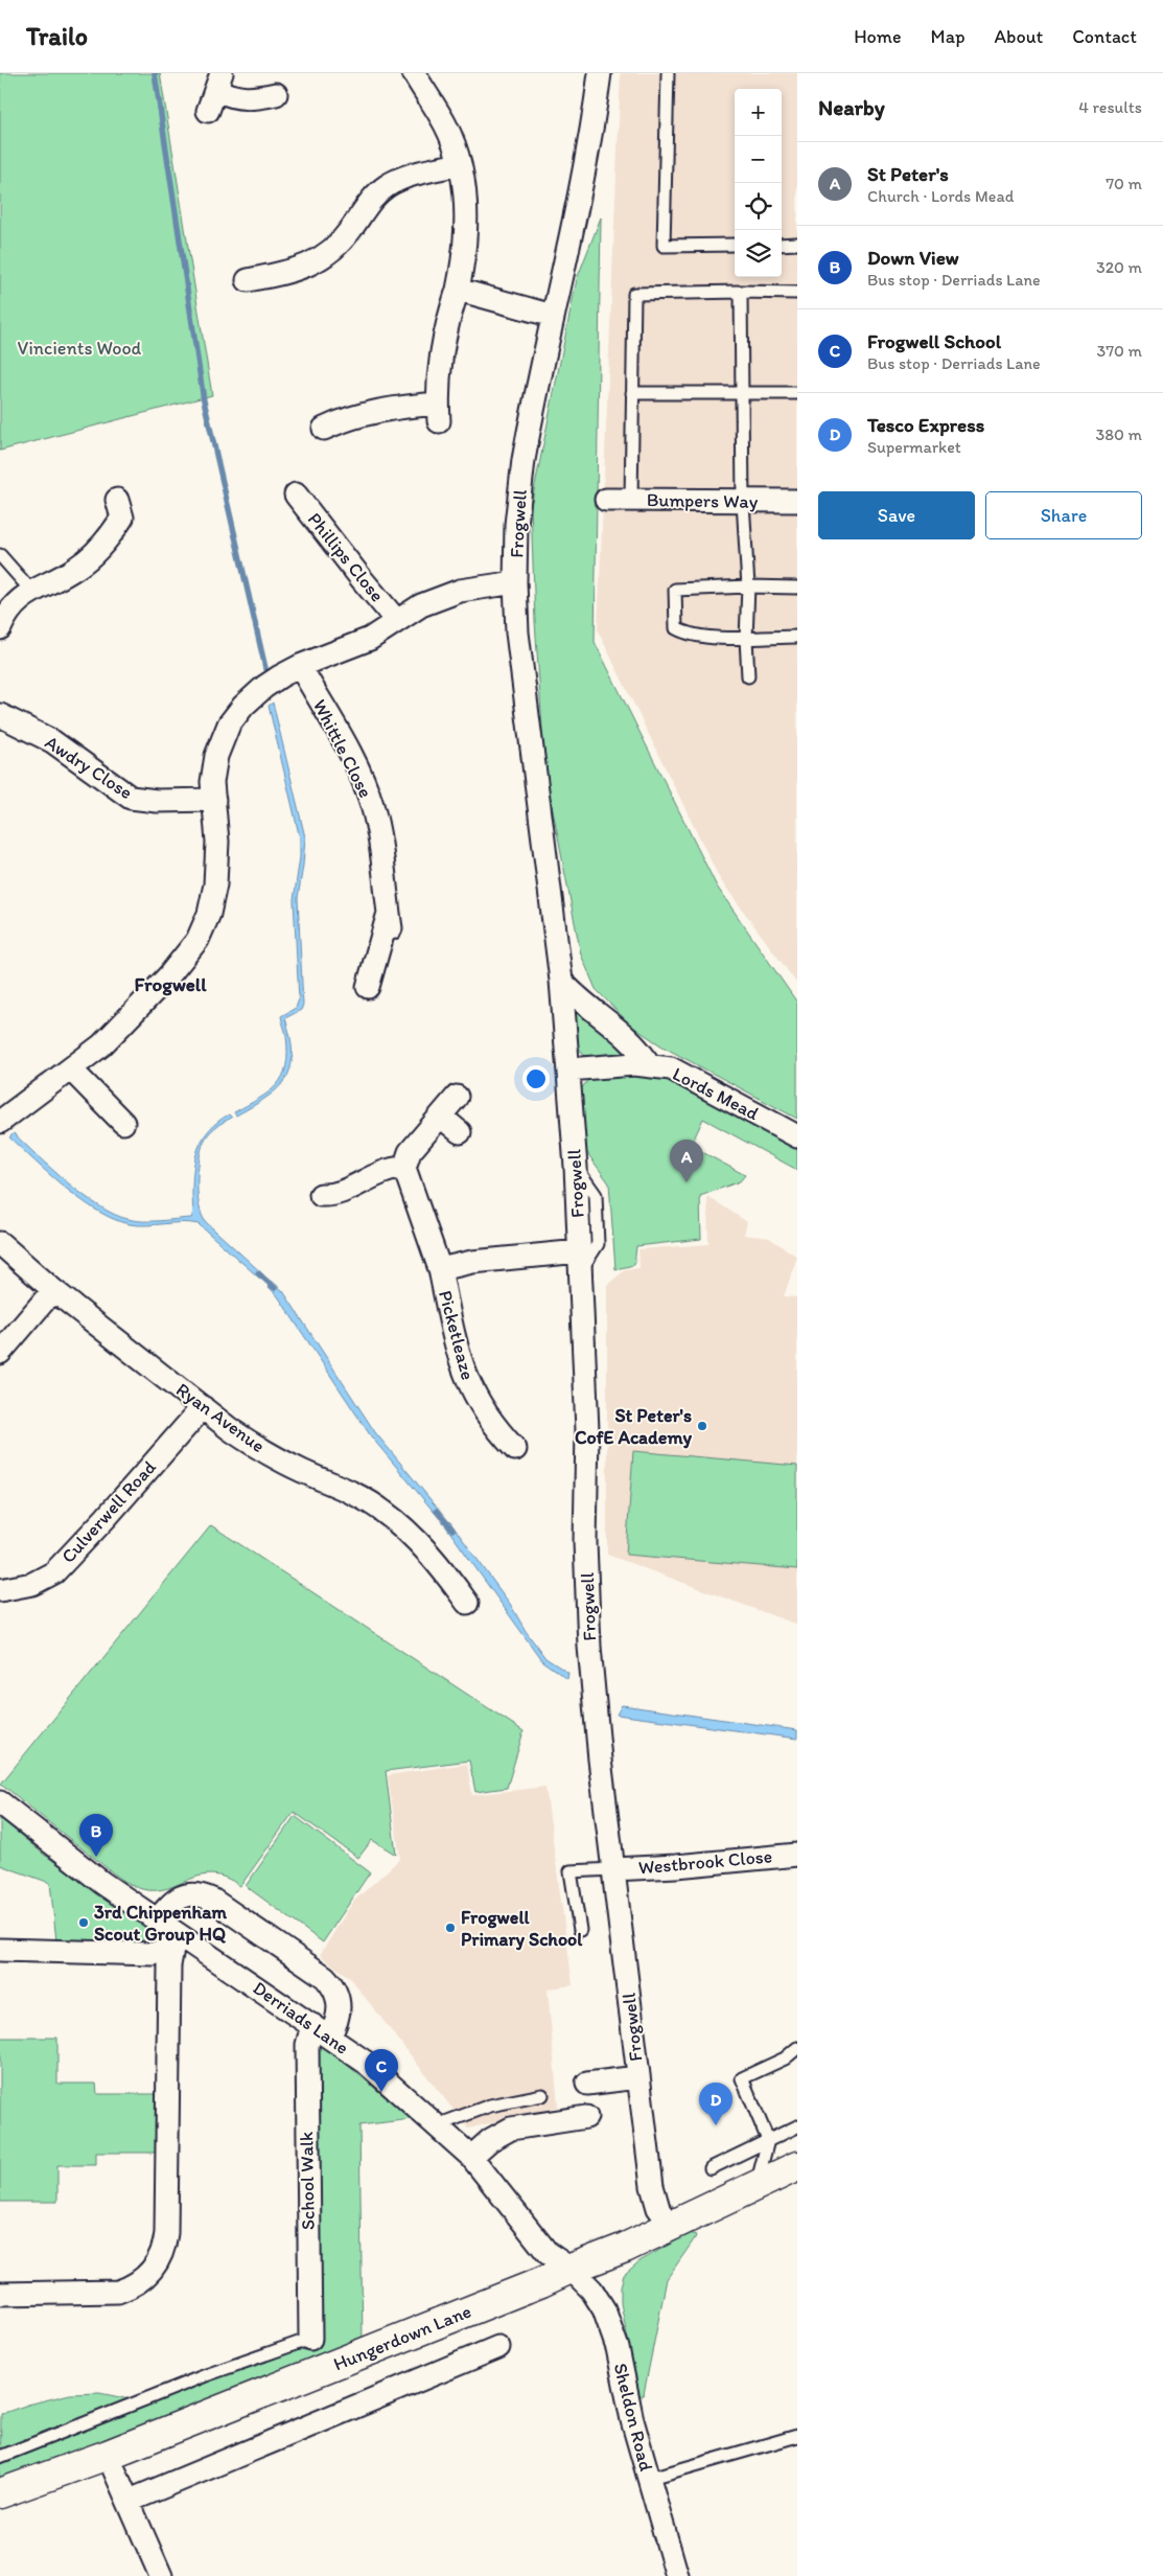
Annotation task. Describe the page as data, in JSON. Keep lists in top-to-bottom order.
{
  "streets": {
    "main road": ["Hungerdown Lane"],
    "street": [
      "Bumpers Way",
      "Frogwell",
      "Phillips Close",
      "Whittle Close",
      "Awdry Close",
      "Lords Mead",
      "Picketleaze",
      "Ryan Avenue",
      "Culverwell Road",
      "Westbrook Close",
      "Derriads Lane",
      "School Walk",
      "Sheldon Road"
    ]
  },
  "crossings": [
    ["Frogwell", "Lords Mead"],
    ["Frogwell", "Picketleaze"],
    ["Frogwell", "Westbrook Close"],
    ["Frogwell", "Hungerdown Lane"],
    ["Ryan Avenue", "Culverwell Road"],
    ["Derriads Lane", "School Walk"],
    ["Derriads Lane", "Hungerdown Lane"],
    ["Derriads Lane", "Sheldon Road"],
    ["Hungerdown Lane", "Sheldon Road"]
  ],
  "districts": ["Frogwell"],
  "parks": ["Vincients Wood"],
  "places": ["St Peter's CofE Academy", "3rd Chippenham Scout Group HQ", "Frogwell Primary School"],
  "page": {
    "header": "Trailo",
    "nav": [
      "Home",
      "Map",
      "About",
      "Contact"
    ],
    "heading": ["Nearby", "4 results"],
    "map_buttons": ["+", "−"],
    "list": [
      {
        "mark": "A",
        "name": "St Peter's",
        "note": "Church · Lords Mead",
        "value": "70 m"
      },
      {
        "mark": "B",
        "name": "Down View",
        "note": "Bus stop · Derriads Lane",
        "value": "320 m"
      },
      {
        "mark": "C",
        "name": "Frogwell School",
        "note": "Bus stop · Derriads Lane",
        "value": "370 m"
      },
      {
        "mark": "D",
        "name": "Tesco Express",
        "note": "Supermarket",
        "value": "380 m"
      }
    ],
    "buttons": ["Save", "Share"],
    "pins": [
      "A",
      "B",
      "C",
      "D"
    ]
  }
}
